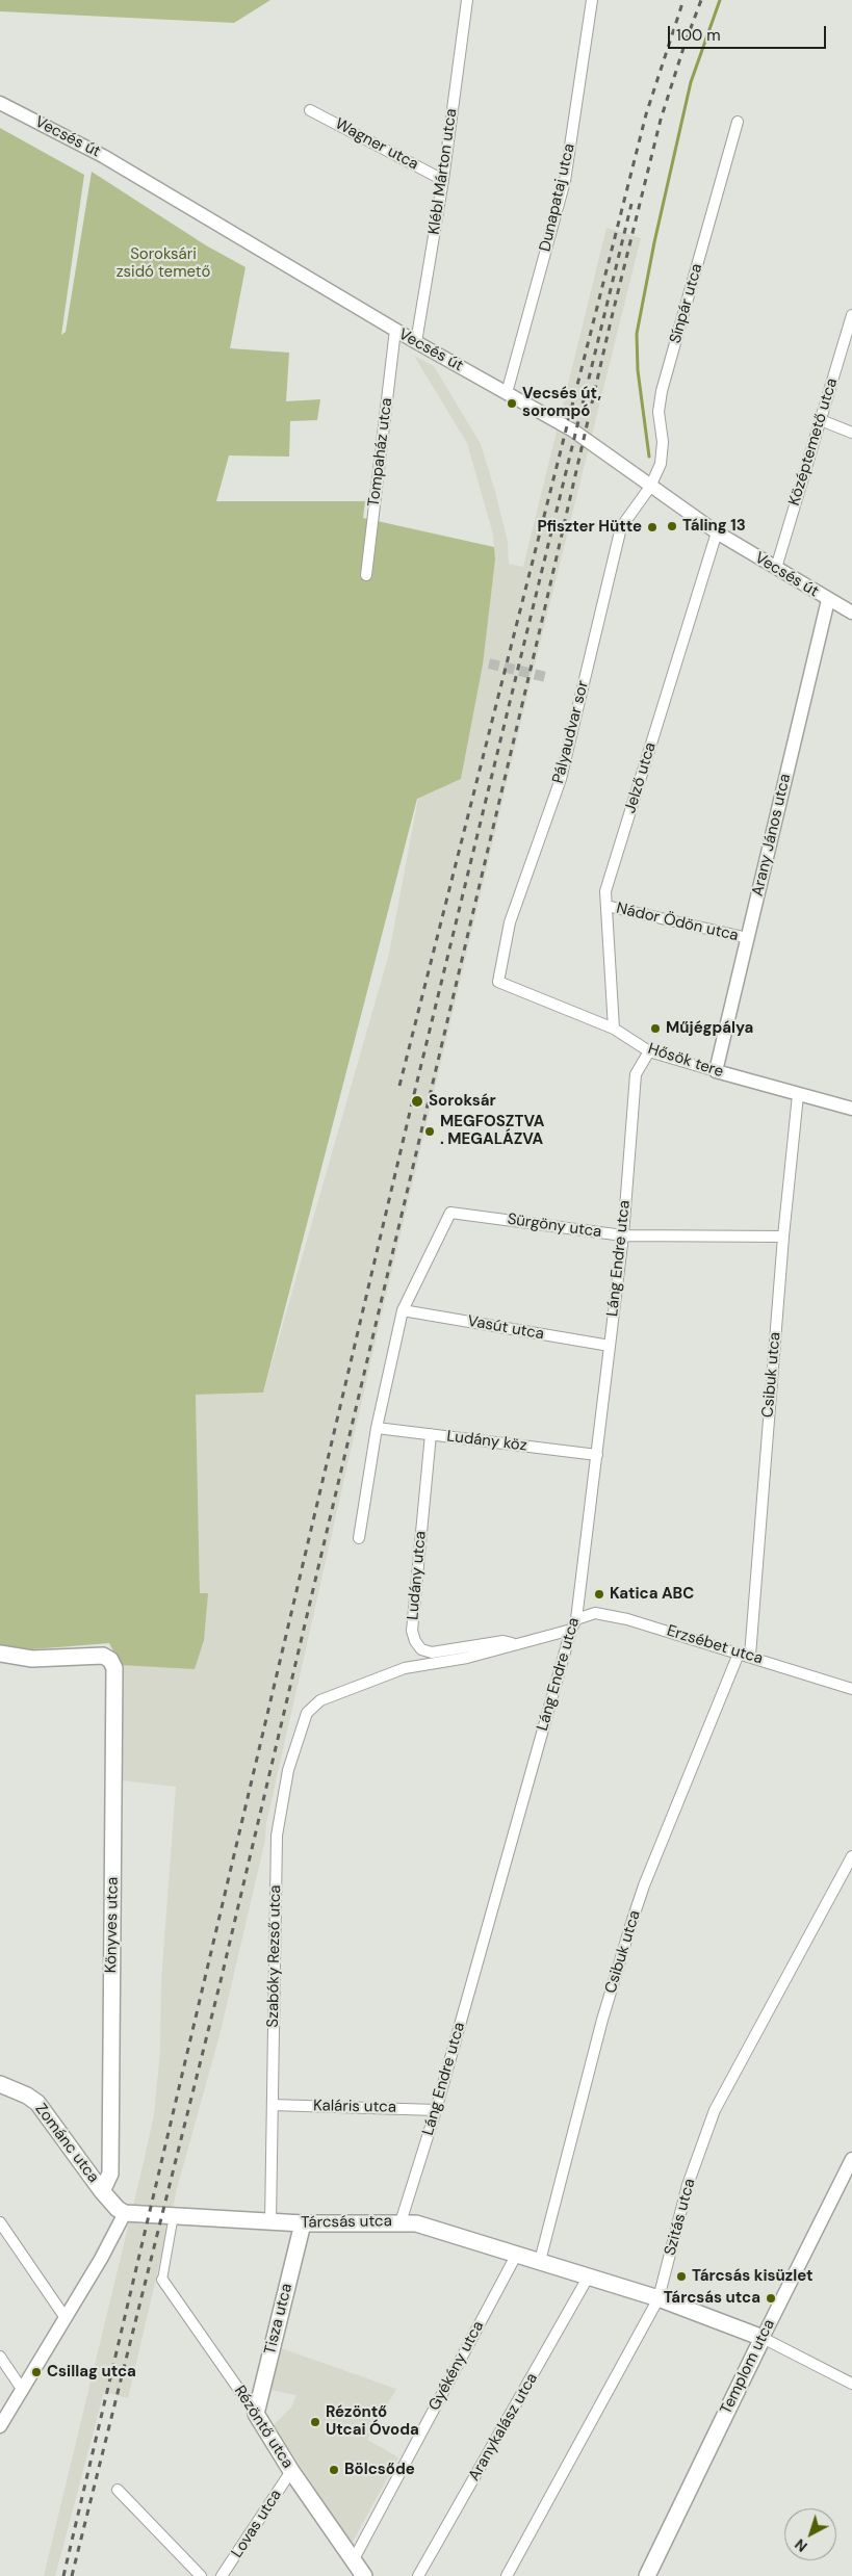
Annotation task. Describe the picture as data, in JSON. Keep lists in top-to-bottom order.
{
  "streets": {
    "main road": [
      "Könyves utca",
      "Zománc utca",
      "Tárcsás utca",
      "Tisza utca",
      "Templom utca",
      "Rézöntő utca"
    ],
    "street": [
      "Vecsés út",
      "Wagner utca",
      "Klébl Márton utca",
      "Dunapataj utca",
      "Sínpár utca",
      "Középtemető utca",
      "Tompaház utca",
      "Pályaudvar sor",
      "Jelző utca",
      "Arany János utca",
      "Nádor Ödön utca",
      "Hősök tere",
      "Sürgöny utca",
      "Láng Endre utca",
      "Vasút utca",
      "Csibuk utca",
      "Ludány köz",
      "Ludány utca",
      "Erzsébet utca",
      "Szabóky Rezső utca",
      "Kaláris utca",
      "Szitás utca",
      "Gyékény utca",
      "Aranykalász utca",
      "Lovas utca"
    ]
  },
  "crossings": [
    ["Vecsés út", "Klébl Márton utca"],
    ["Vecsés út", "Dunapataj utca"],
    ["Vecsés út", "Sínpár utca"],
    ["Vecsés út", "Középtemető utca"],
    ["Vecsés út", "Tompaház utca"],
    ["Vecsés út", "Pályaudvar sor"],
    ["Vecsés út", "Jelző utca"],
    ["Vecsés út", "Arany János utca"],
    ["Wagner utca", "Klébl Márton utca"],
    ["Sínpár utca", "Pályaudvar sor"],
    ["Pályaudvar sor", "Hősök tere"],
    ["Jelző utca", "Nádor Ödön utca"],
    ["Jelző utca", "Hősök tere"],
    ["Arany János utca", "Nádor Ödön utca"],
    ["Arany János utca", "Hősök tere"],
    ["Hősök tere", "Láng Endre utca"],
    ["Hősök tere", "Csibuk utca"],
    ["Sürgöny utca", "Láng Endre utca"],
    ["Sürgöny utca", "Vasút utca"],
    ["Sürgöny utca", "Csibuk utca"],
    ["Láng Endre utca", "Vasút utca"],
    ["Láng Endre utca", "Ludány köz"],
    ["Láng Endre utca", "Erzsébet utca"],
    ["Láng Endre utca", "Kaláris utca"],
    ["Láng Endre utca", "Tárcsás utca"],
    ["Csibuk utca", "Erzsébet utca"],
    ["Csibuk utca", "Tárcsás utca"],
    ["Ludány köz", "Ludány utca"],
    ["Ludány utca", "Szabóky Rezső utca"],
    ["Könyves utca", "Zománc utca"],
    ["Szabóky Rezső utca", "Kaláris utca"],
    ["Szabóky Rezső utca", "Tárcsás utca"],
    ["Szitás utca", "Tárcsás utca"],
    ["Tárcsás utca", "Tisza utca"],
    ["Tárcsás utca", "Gyékény utca"],
    ["Tárcsás utca", "Templom utca"],
    ["Tárcsás utca", "Aranykalász utca"],
    ["Tisza utca", "Rézöntő utca"],
    ["Gyékény utca", "Rézöntő utca"],
    ["Rézöntő utca", "Lovas utca"]
  ],
  "parks": ["Soroksári zsidó temető"],
  "places": [
    "Vecsés út, sorompó",
    "Táling 13",
    "Pfiszter Hütte",
    "Műjégpálya",
    "Soroksár",
    "MEGFOSZTVA . MEGALÁZVA",
    "Katica ABC",
    "Tárcsás kisüzlet",
    "Tárcsás utca",
    "Csillag utca",
    "Rézöntő Utcai Óvoda",
    "Bölcsőde"
  ],
  "scale_bar": "100 m",
  "north": "bottom left"
}
